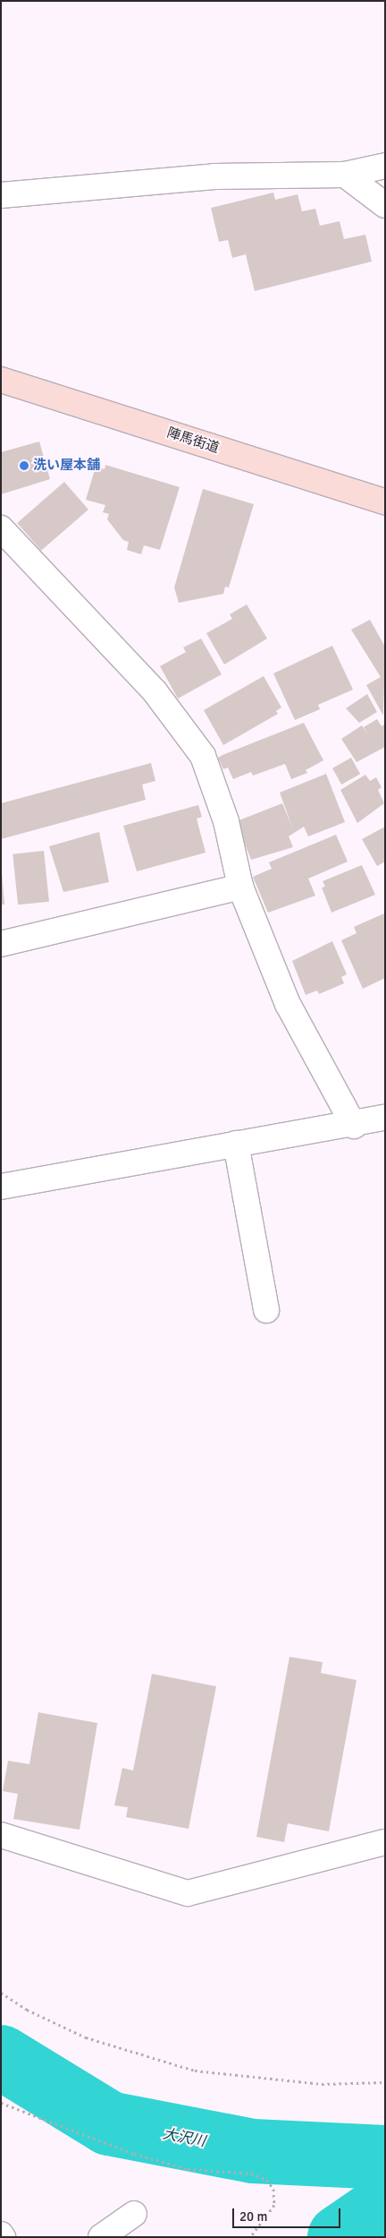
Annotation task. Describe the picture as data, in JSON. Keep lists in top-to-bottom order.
{
  "streets": {
    "main road": ["陣馬街道"]
  },
  "water": ["大沢川"],
  "places": ["洗い屋本舗"],
  "scale_bar": "20 m"
}
